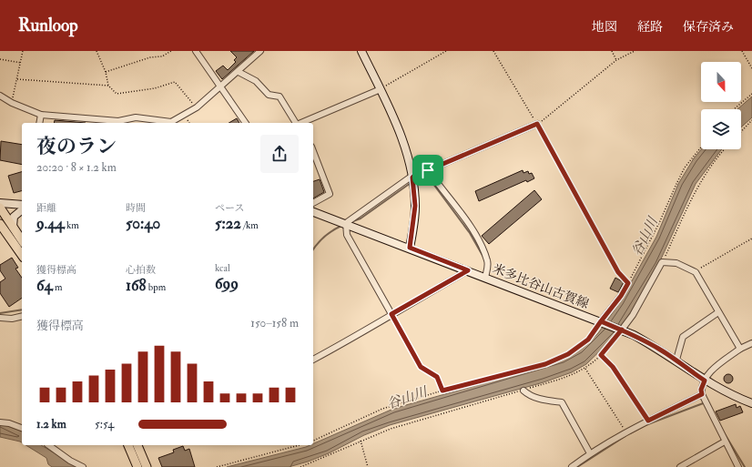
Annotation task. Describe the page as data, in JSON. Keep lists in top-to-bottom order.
{
  "streets": {
    "main road": ["米多比谷山古賀線"]
  },
  "water": ["谷山川"],
  "north": "bottom",
  "page": {
    "header": "Runloop",
    "nav": ["地図", "経路", "保存済み"],
    "heading": ["夜のラン", "20:20 · 8 × 1.2 km"],
    "stats": [
      ["距離", "9.44 km"],
      ["時間", "50:40"],
      ["ペース", "5:22 /km"],
      ["獲得標高", "64 m"],
      ["心拍数", "168 bpm"],
      ["kcal", "699"]
    ],
    "chart": ["獲得標高", "150–158 m"],
    "list": [
      {
        "name": "1.2 km",
        "note": "5:54"
      }
    ]
  }
}
